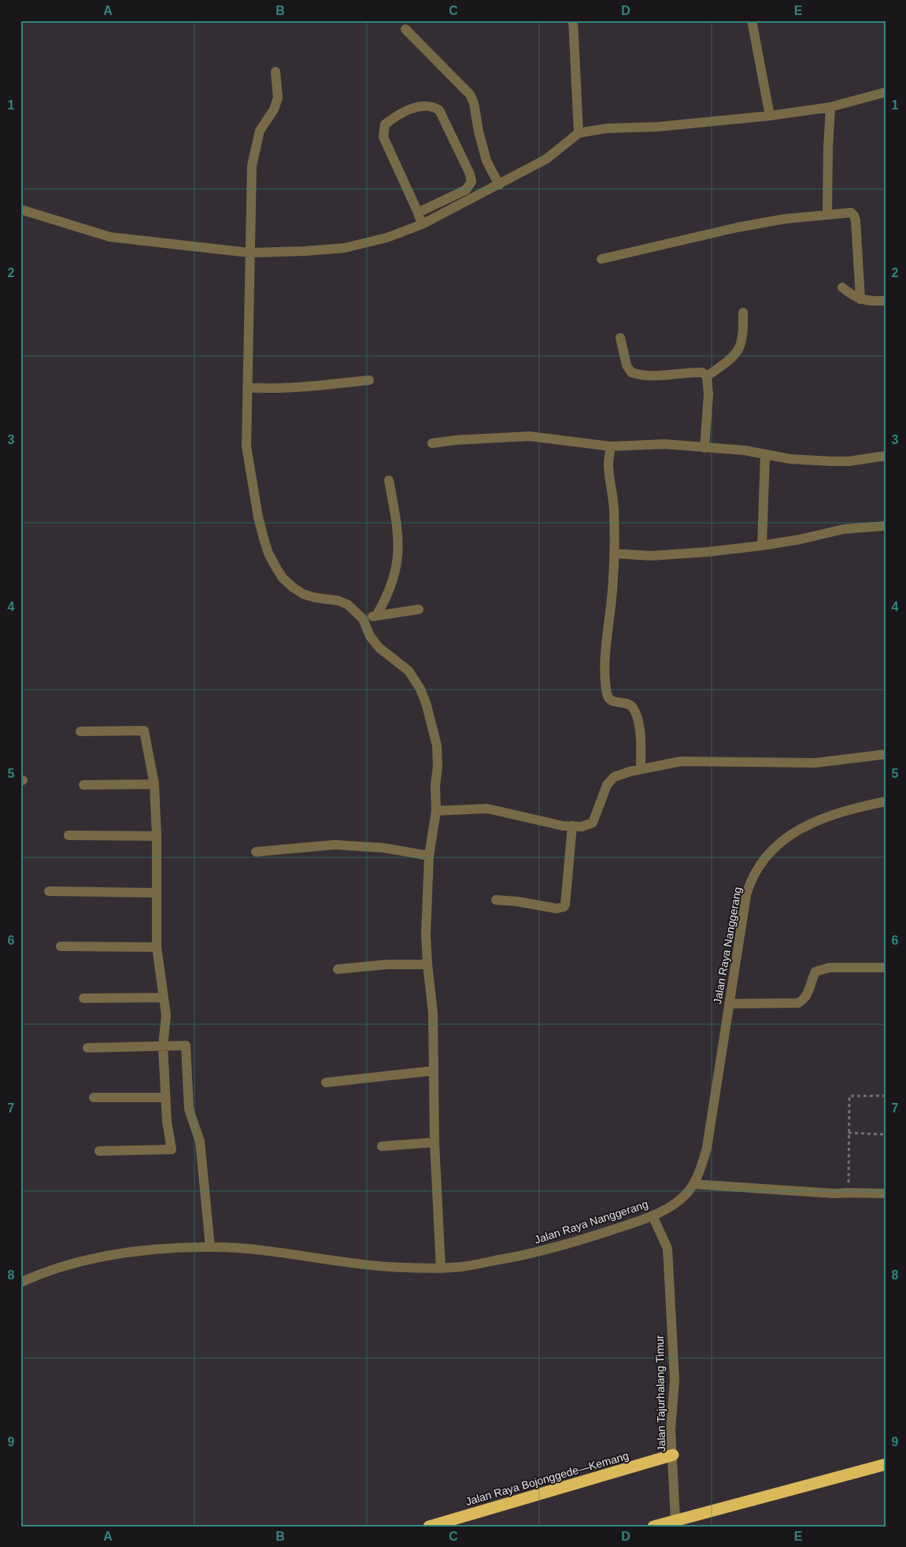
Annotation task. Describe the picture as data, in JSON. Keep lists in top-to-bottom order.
{
  "streets": {
    "highway": ["Jalan Raya Bojonggede—Kemang"],
    "street": ["Jalan Raya Nanggerang", "Jalan Tajurhalang Timur"]
  },
  "crossings": [
    ["Jalan Raya Nanggerang", "Jalan Tajurhalang Timur"],
    ["Jalan Tajurhalang Timur", "Jalan Raya Bojonggede—Kemang"]
  ],
  "grid": {
    "columns": [
      "A",
      "B",
      "C",
      "D",
      "E"
    ],
    "rows": [
      "1",
      "2",
      "3",
      "4",
      "5",
      "6",
      "7",
      "8",
      "9"
    ]
  }
}
